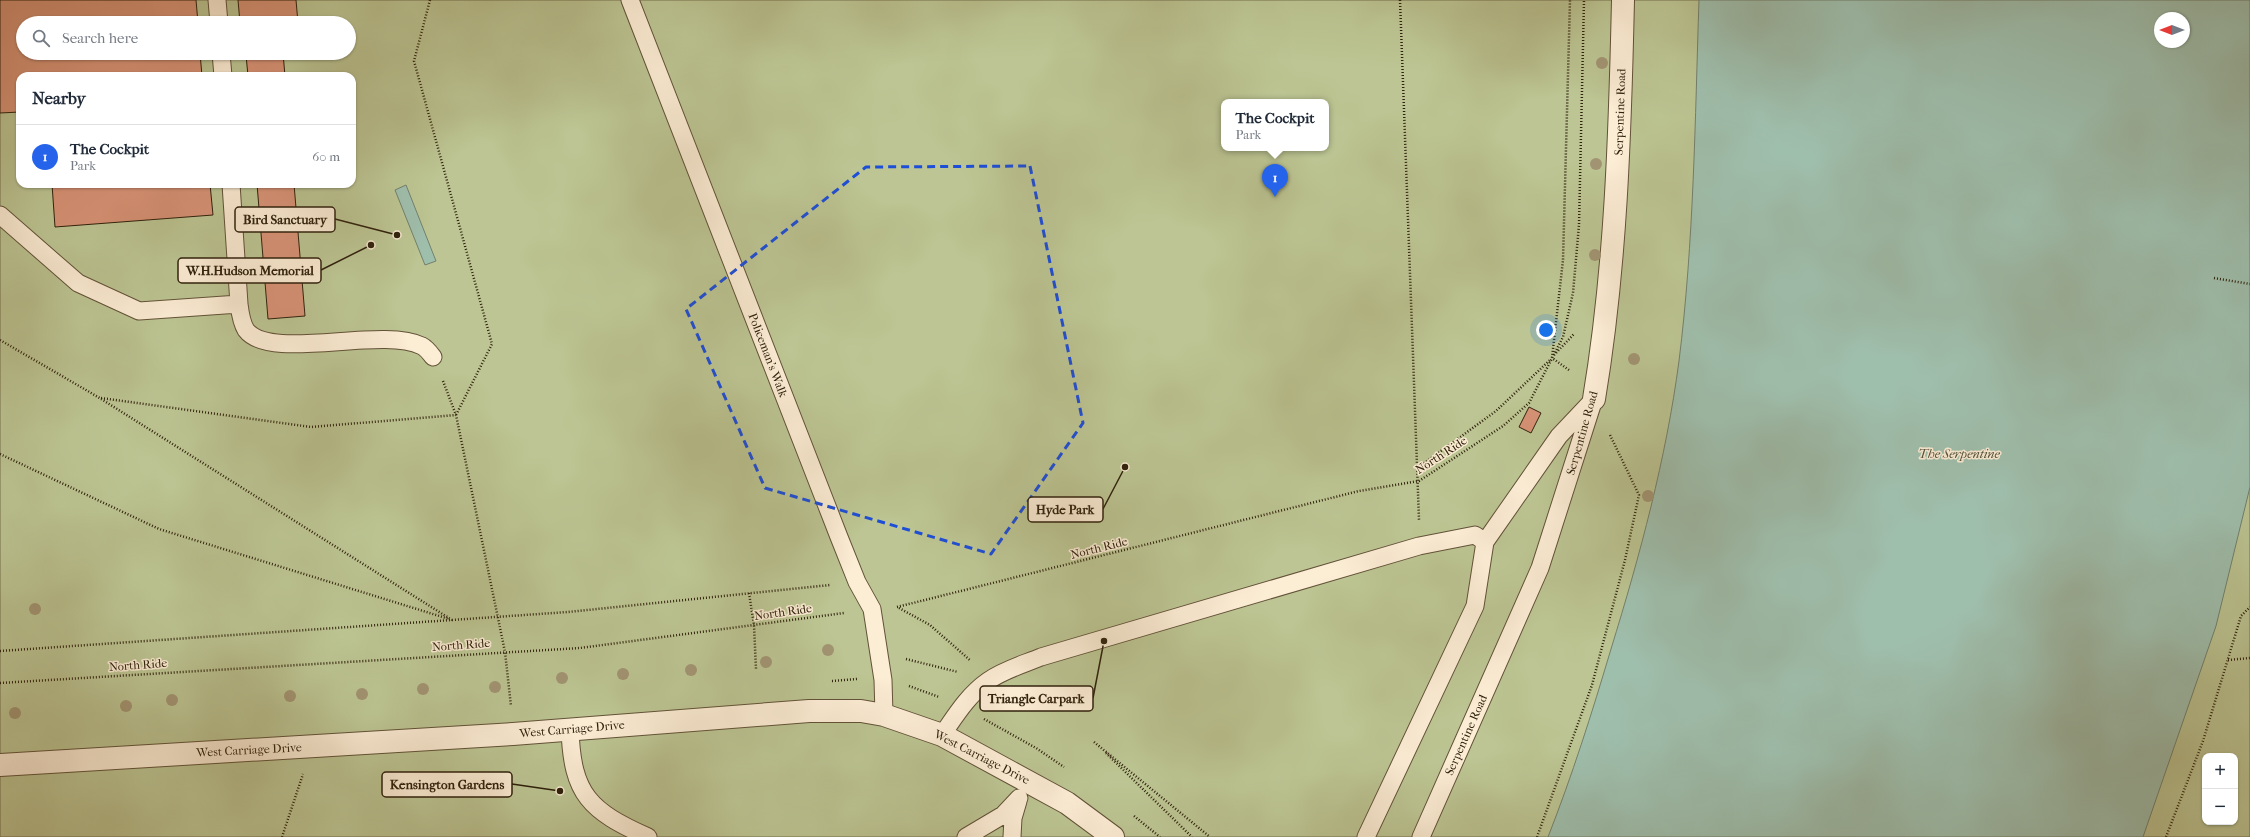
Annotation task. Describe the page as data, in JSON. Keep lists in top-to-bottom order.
{
  "streets": {
    "street": ["Serpentine Road", "West Carriage Drive"],
    "lane": ["Policeman's Walk"],
    "path": ["North Ride"]
  },
  "crossings": [
    ["Policeman's Walk", "North Ride"],
    ["Policeman's Walk", "West Carriage Drive"]
  ],
  "water": ["The Serpentine"],
  "places": [
    "Bird Sanctuary",
    "W.H.Hudson Memorial",
    "Hyde Park",
    "Triangle Carpark",
    "Kensington Gardens"
  ],
  "north": "left",
  "page": {
    "search": "Search here",
    "heading": "Nearby",
    "popup": ["The Cockpit", "Park"],
    "list": [
      {
        "mark": "1",
        "name": "The Cockpit",
        "note": "Park",
        "value": "60 m"
      }
    ],
    "pins": "1",
    "map_buttons": ["+", "−"]
  }
}
